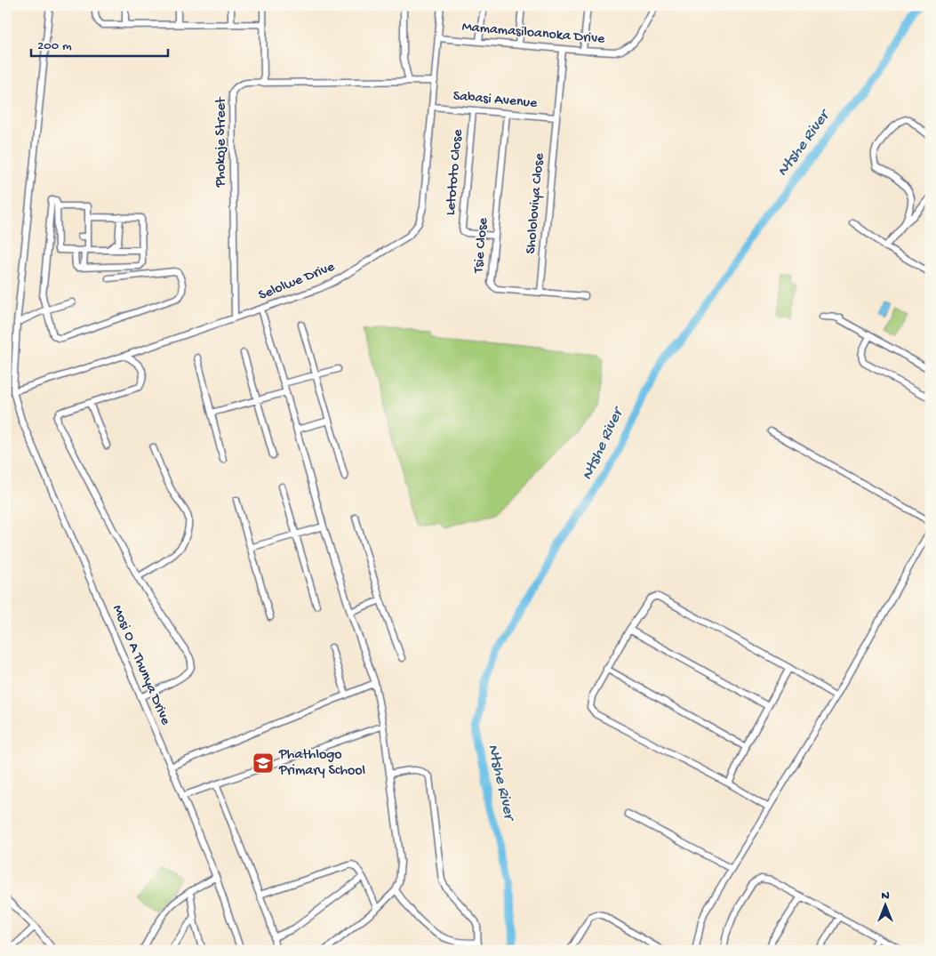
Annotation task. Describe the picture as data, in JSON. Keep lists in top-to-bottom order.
{
  "streets": {
    "street": [
      "Mamamasiloanoka Drive",
      "Sabasi Avenue",
      "Phokoje Street",
      "Letototo Close",
      "Shololoviya Close",
      "Tsie Close",
      "Selolwe Drive",
      "Mosi O A Thunya Drive"
    ]
  },
  "crossings": [
    ["Mamamasiloanoka Drive", "Shololoviya Close"],
    ["Mamamasiloanoka Drive", "Selolwe Drive"],
    ["Sabasi Avenue", "Letototo Close"],
    ["Sabasi Avenue", "Shololoviya Close"],
    ["Sabasi Avenue", "Tsie Close"],
    ["Sabasi Avenue", "Selolwe Drive"],
    ["Phokoje Street", "Selolwe Drive"],
    ["Letototo Close", "Tsie Close"],
    ["Shololoviya Close", "Tsie Close"],
    ["Selolwe Drive", "Mosi O A Thunya Drive"]
  ],
  "water": ["Ntshe River"],
  "places": {
    "school or university": ["Phathlogo Primary School"]
  },
  "scale_bar": "200 m",
  "north": "top"
}
